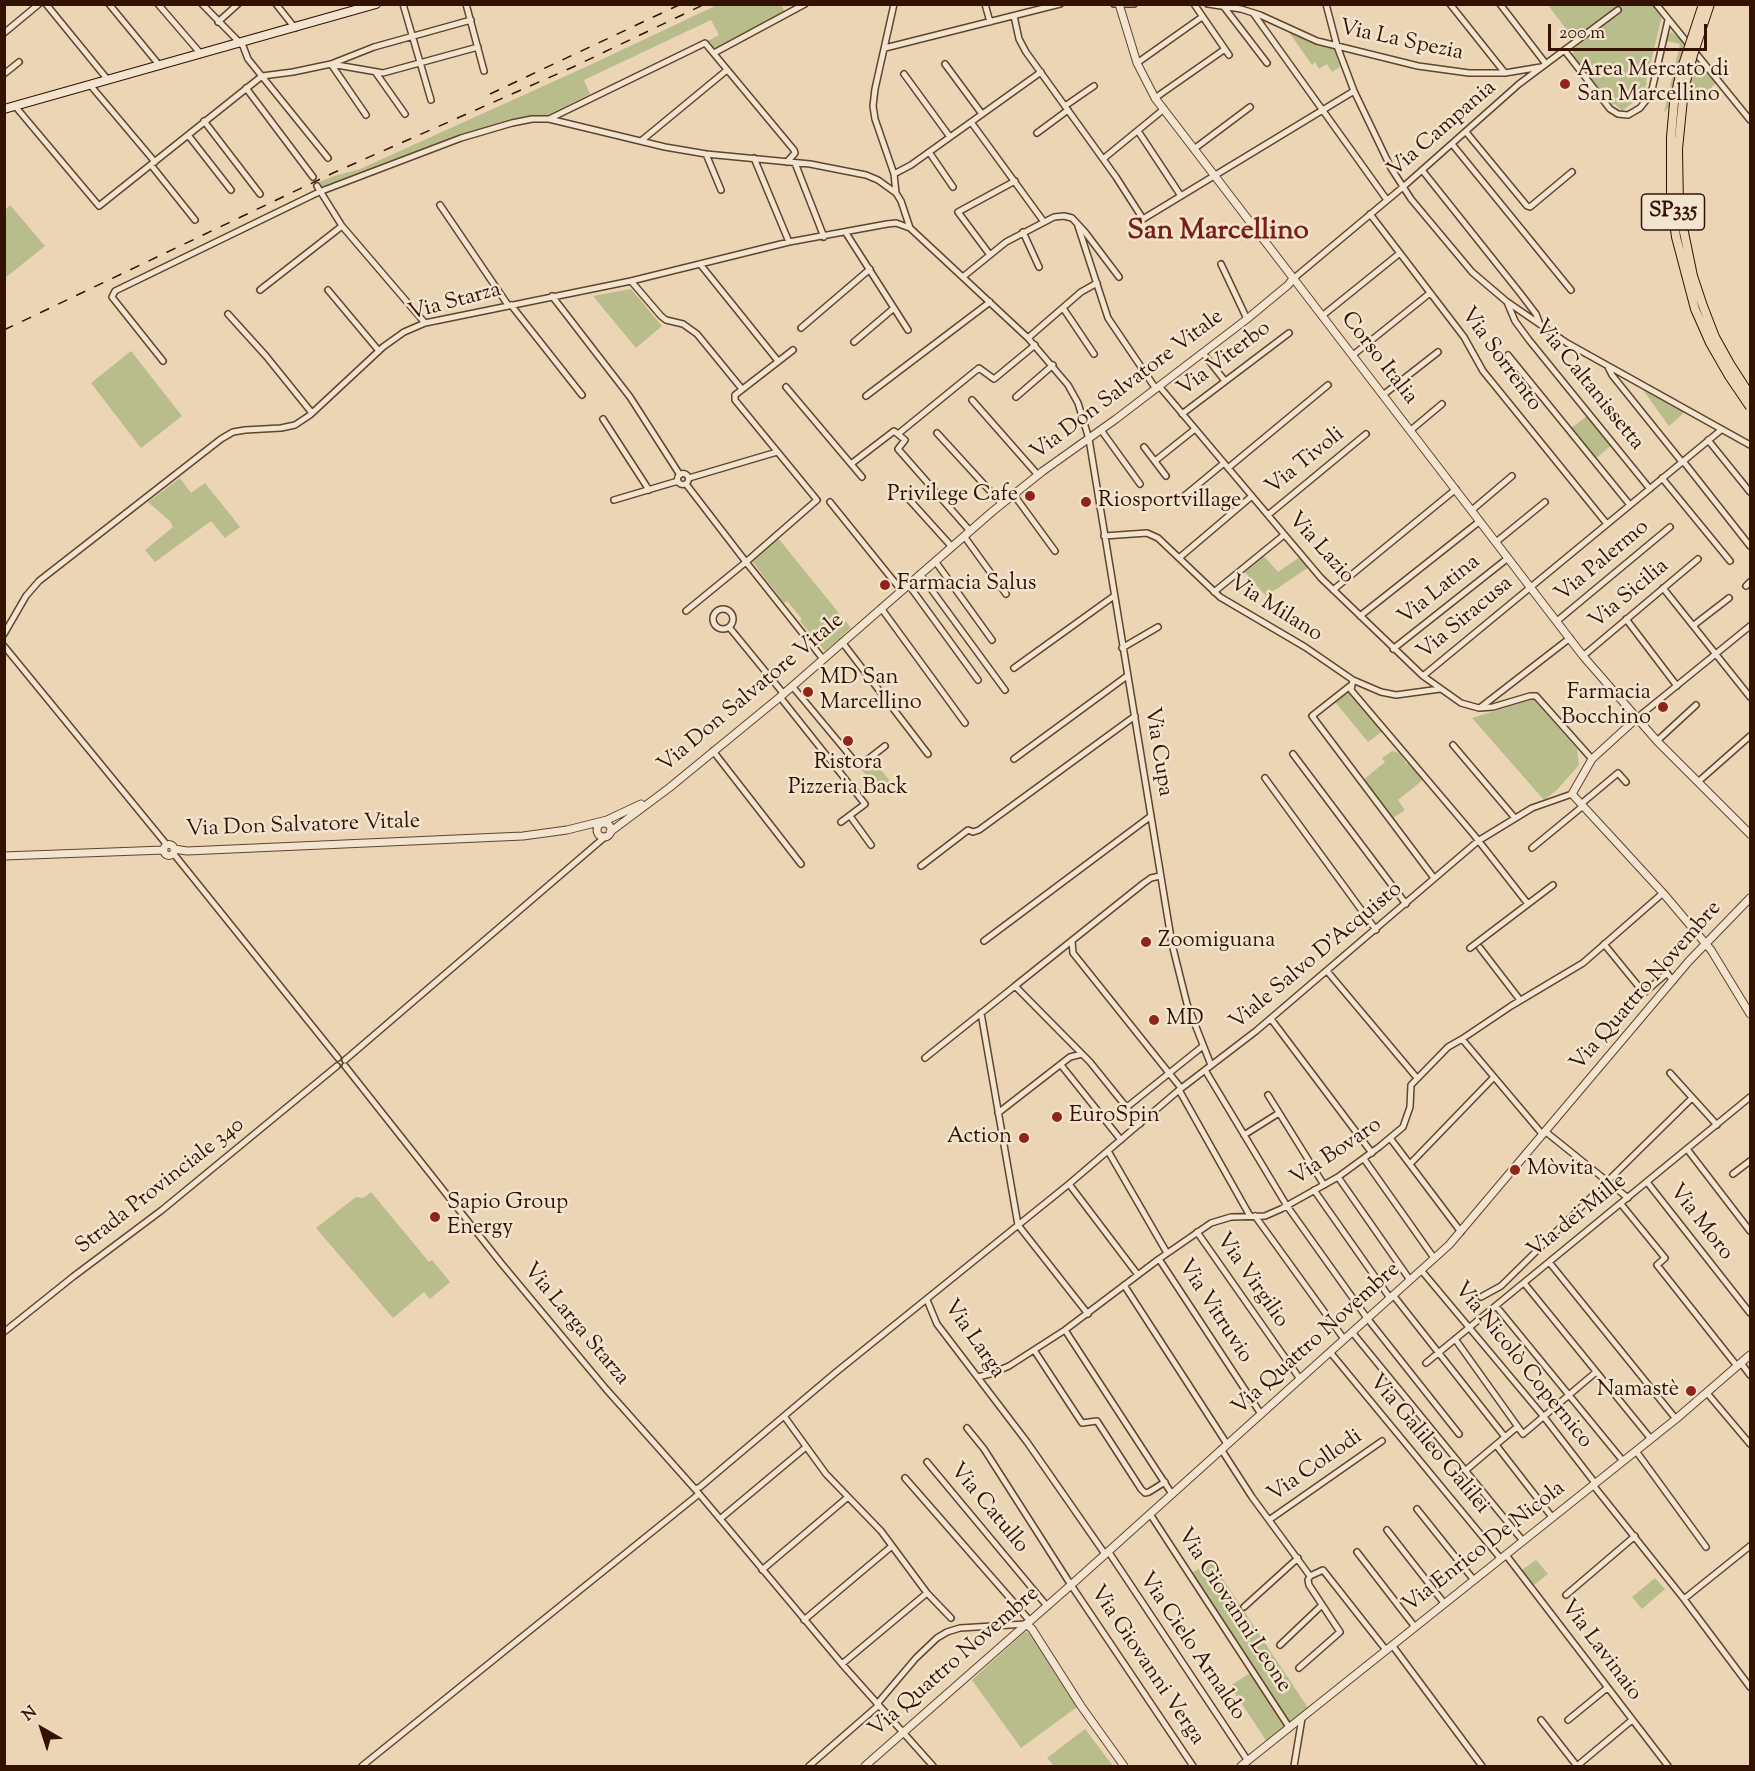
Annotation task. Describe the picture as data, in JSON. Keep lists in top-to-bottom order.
{
  "streets": {
    "highway": ["SP335"],
    "street": [
      "Via La Spezia",
      "Via Campania",
      "Via Starza",
      "Corso Italia",
      "Via Viterbo",
      "Via Sorrento",
      "Via Don Salvatore Vitale",
      "Via Caltanissetta",
      "Via Tivoli",
      "Via Lazio",
      "Via Palermo",
      "Via Latina",
      "Via Sicilia",
      "Via Milano",
      "Via Siracusa",
      "Via Cupa",
      "Viale Salvo D'Acquisto",
      "Via Quattro Novembre",
      "Via Bovaro",
      "Strada Provinciale 340",
      "Via dei Mille",
      "Via Moro",
      "Via Virgilio",
      "Via Vitruvio",
      "Via Larga Starza",
      "Via Larga",
      "Via Nicolò Copernico",
      "Via Galileo Galilei",
      "Via Collodi",
      "Via Catullo",
      "Via Enrico De Nicola",
      "Via Giovanni Leone",
      "Via Cielo Arnaldo",
      "Via Lavinaio",
      "Via Giovanni Verga"
    ]
  },
  "crossings": [
    ["Via La Spezia", "Via Campania"],
    ["Via Campania", "Corso Italia"],
    ["Via Campania", "Via Sorrento"],
    ["Via Campania", "Via Don Salvatore Vitale"],
    ["Via Starza", "Via Cupa"],
    ["Corso Italia", "Via Don Salvatore Vitale"],
    ["Corso Italia", "Via Palermo"],
    ["Corso Italia", "Via Latina"],
    ["Corso Italia", "Via Sicilia"],
    ["Corso Italia", "Via Siracusa"],
    ["Via Viterbo", "Via Lazio"],
    ["Via Sorrento", "Via Siracusa"],
    ["Via Don Salvatore Vitale", "Via Lazio"],
    ["Via Don Salvatore Vitale", "Via Cupa"],
    ["Via Caltanissetta", "Via Siracusa"],
    ["Via Tivoli", "Via Lazio"],
    ["Via Lazio", "Via Latina"],
    ["Via Lazio", "Via Milano"],
    ["Via Lazio", "Via Siracusa"],
    ["Via Milano", "Via Cupa"],
    ["Via Cupa", "Viale Salvo D'Acquisto"],
    ["Viale Salvo D'Acquisto", "Via Larga"],
    ["Via Quattro Novembre", "Via Virgilio"],
    ["Via Quattro Novembre", "Via Vitruvio"],
    ["Via Quattro Novembre", "Via Larga Starza"],
    ["Via Quattro Novembre", "Via Larga"],
    ["Via Quattro Novembre", "Via Nicolò Copernico"],
    ["Via Quattro Novembre", "Via Galileo Galilei"],
    ["Via Quattro Novembre", "Via Catullo"],
    ["Via Quattro Novembre", "Via Giovanni Leone"],
    ["Via Quattro Novembre", "Via Cielo Arnaldo"],
    ["Via Quattro Novembre", "Via Giovanni Verga"],
    ["Via Bovaro", "Via Virgilio"],
    ["Via Bovaro", "Via Vitruvio"],
    ["Via Bovaro", "Via Larga"],
    ["Via dei Mille", "Via Moro"],
    ["Via dei Mille", "Via Nicolò Copernico"],
    ["Via Larga Starza", "Via Larga"],
    ["Via Larga", "Via Cielo Arnaldo"],
    ["Via Nicolò Copernico", "Via Enrico De Nicola"],
    ["Via Galileo Galilei", "Via Enrico De Nicola"],
    ["Via Galileo Galilei", "Via Lavinaio"],
    ["Via Enrico De Nicola", "Via Giovanni Leone"],
    ["Via Enrico De Nicola", "Via Cielo Arnaldo"],
    ["Via Enrico De Nicola", "Via Lavinaio"]
  ],
  "districts": ["San Marcellino"],
  "places": [
    "Area Mercato di San Marcellino",
    "Privilege Cafe",
    "Riosportvillage",
    "Farmacia Salus",
    "MD San Marcellino",
    "Farmacia Bocchino",
    "Ristora Pizzeria Back",
    "Zoomiguana",
    "MD",
    "EuroSpin",
    "Action",
    "Mòvita",
    "Sapio Group Energy",
    "Namastè"
  ],
  "scale_bar": "200 m",
  "north": "top left"
}
